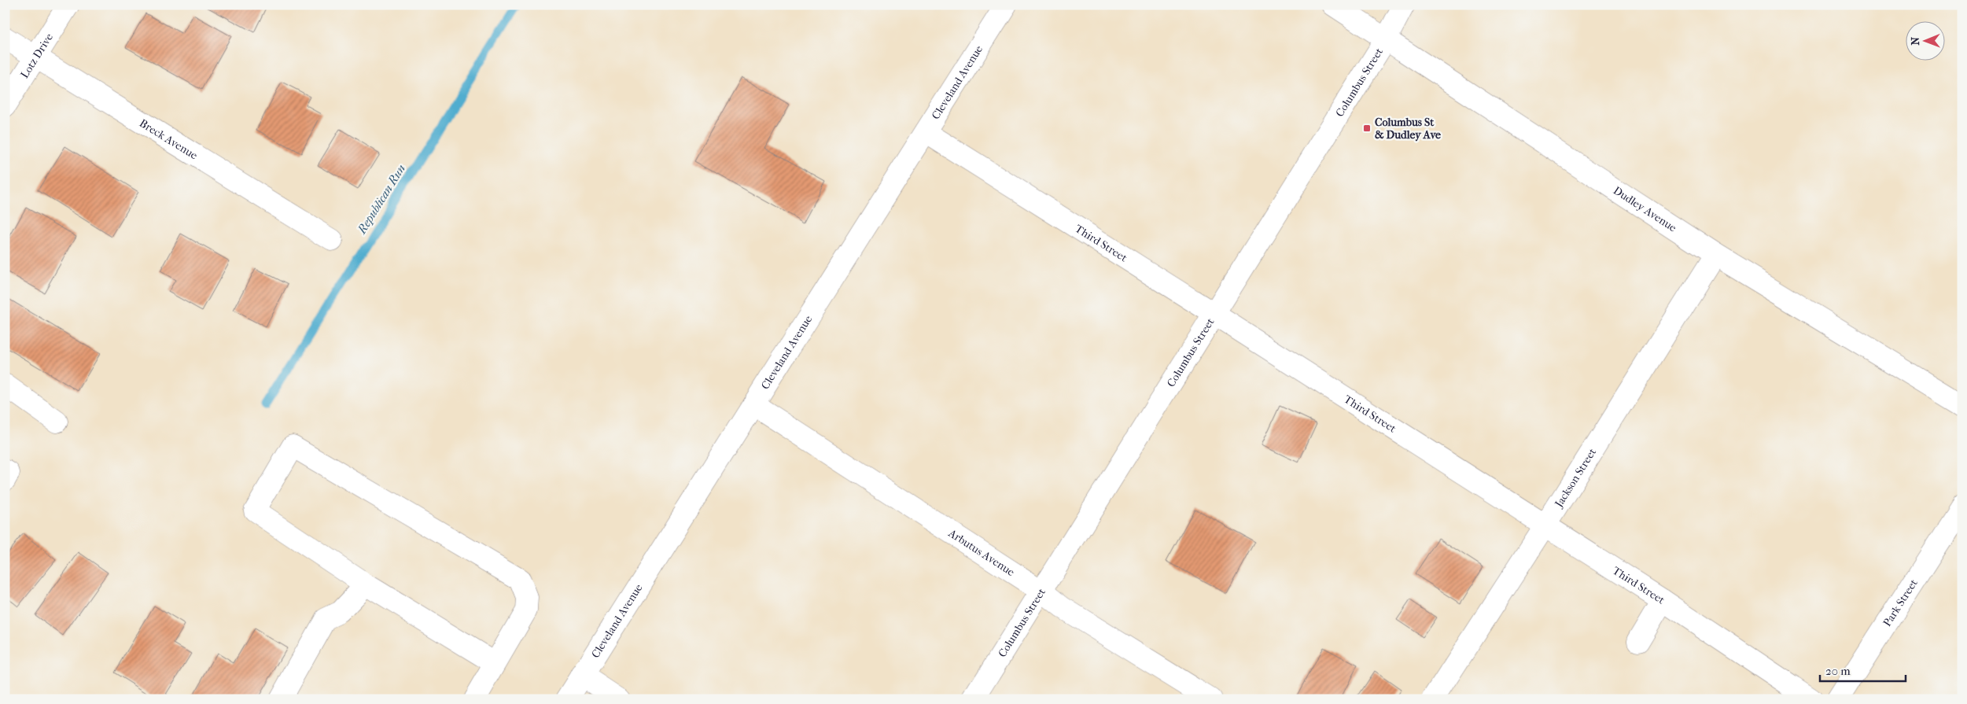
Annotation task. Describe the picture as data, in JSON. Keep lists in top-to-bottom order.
{
  "streets": {
    "street": [
      "Lotz Drive",
      "Cleveland Avenue",
      "Columbus Street",
      "Breck Avenue",
      "Dudley Avenue",
      "Third Street",
      "Jackson Street",
      "Arbutus Avenue",
      "Park Street"
    ]
  },
  "crossings": [
    ["Lotz Drive", "Breck Avenue"],
    ["Cleveland Avenue", "Third Street"],
    ["Cleveland Avenue", "Arbutus Avenue"],
    ["Columbus Street", "Dudley Avenue"],
    ["Columbus Street", "Third Street"],
    ["Columbus Street", "Arbutus Avenue"],
    ["Dudley Avenue", "Jackson Street"],
    ["Third Street", "Jackson Street"]
  ],
  "water": ["Republican Run"],
  "places": {
    "transit": ["Columbus St & Dudley Ave"]
  },
  "scale_bar": "20 m",
  "north": "left"
}
